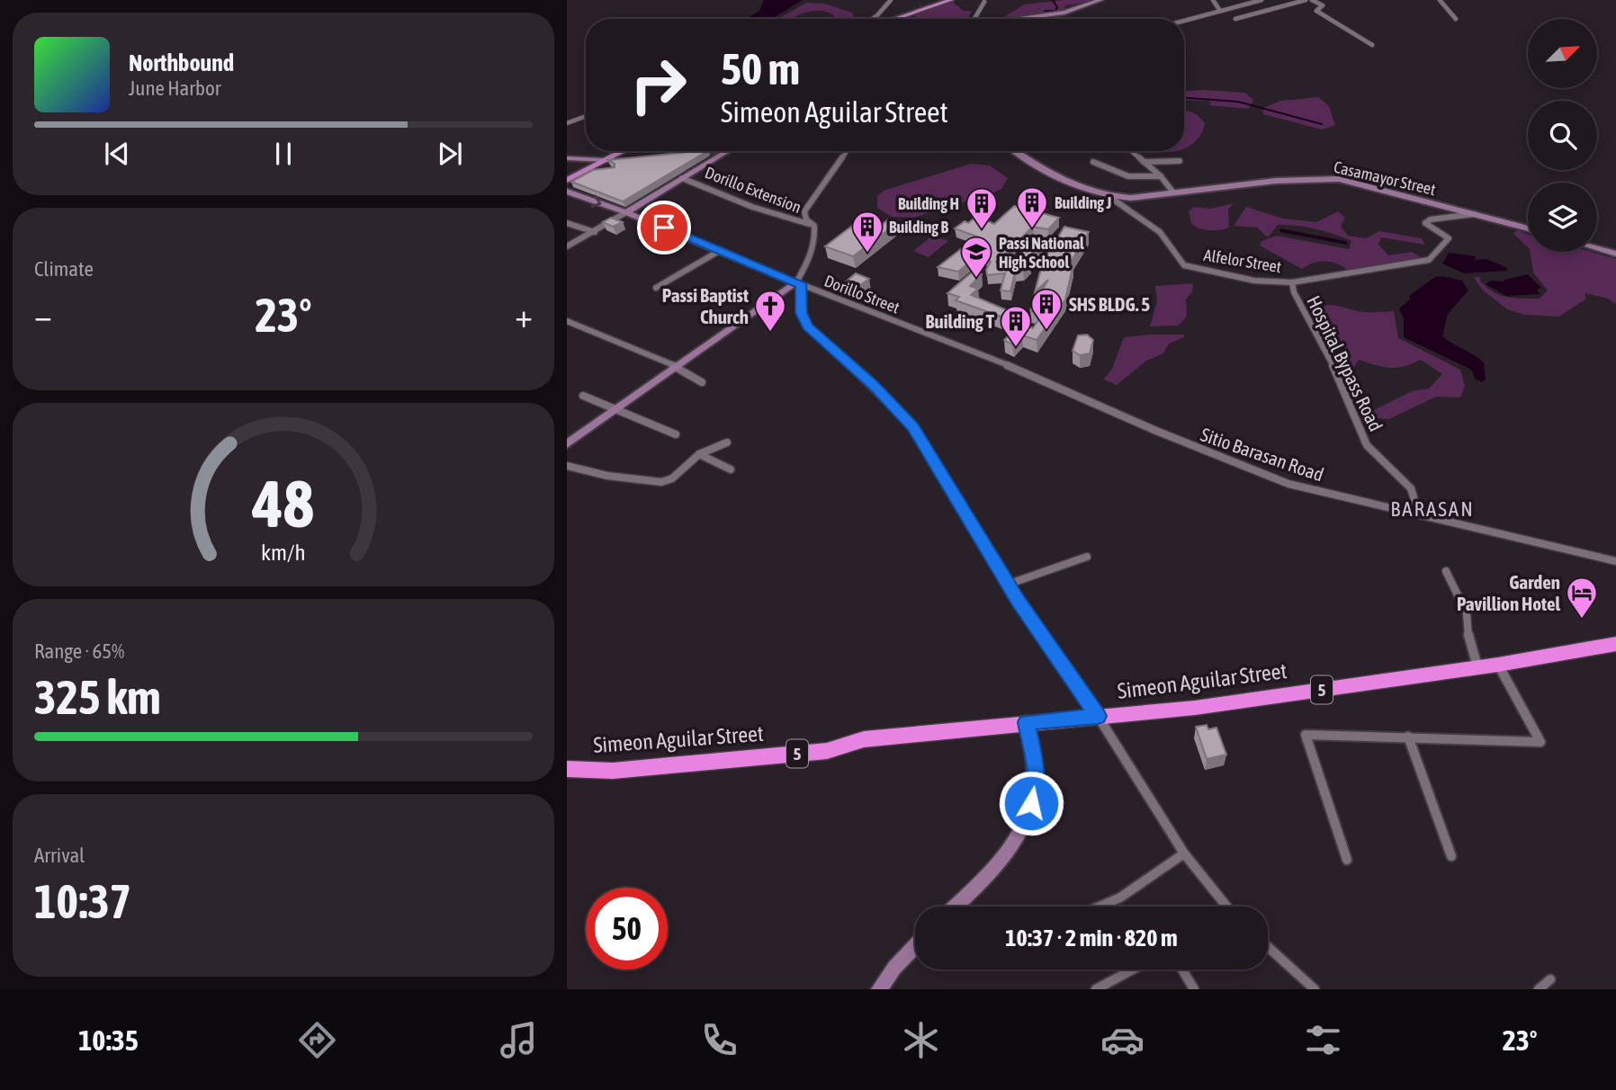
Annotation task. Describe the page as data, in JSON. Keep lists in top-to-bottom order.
{
  "streets": {
    "highway": ["Simeon Aguilar Street", "5"],
    "street": [
      "Casamayor Street",
      "Dorillo Extension",
      "Alfelor Street",
      "Dorillo Street",
      "Hospital Bypass Road",
      "Sitio Barasan Road"
    ]
  },
  "crossings": [
    ["Casamayor Street", "Alfelor Street"],
    ["Alfelor Street", "Hospital Bypass Road"],
    ["Dorillo Street", "Sitio Barasan Road"],
    ["Hospital Bypass Road", "Sitio Barasan Road"]
  ],
  "districts": ["BARASAN"],
  "places": {
    "building": [
      "Building J",
      "Building H",
      "Building B",
      "SHS BLDG. 5",
      "Building T"
    ],
    "school or university": ["Passi National High School"],
    "church": ["Passi Baptist Church"],
    "hotel": ["Garden Pavillion Hotel"]
  },
  "north": "top right",
  "page": {
    "turn": ["50 m", "Simeon Aguilar Street"],
    "song": ["Northbound", "June Harbor"],
    "tile": [
      "Climate",
      ["Range · 65%", "325 km"],
      ["Arrival", "10:37"]
    ],
    "heat": ["−", "23°", "+"],
    "limit": "50",
    "trip": "10:37 · 2 min · 820 m",
    "tabs": ["10:35", "23°"],
    "gauge": ["48", "km/h"]
  }
}
